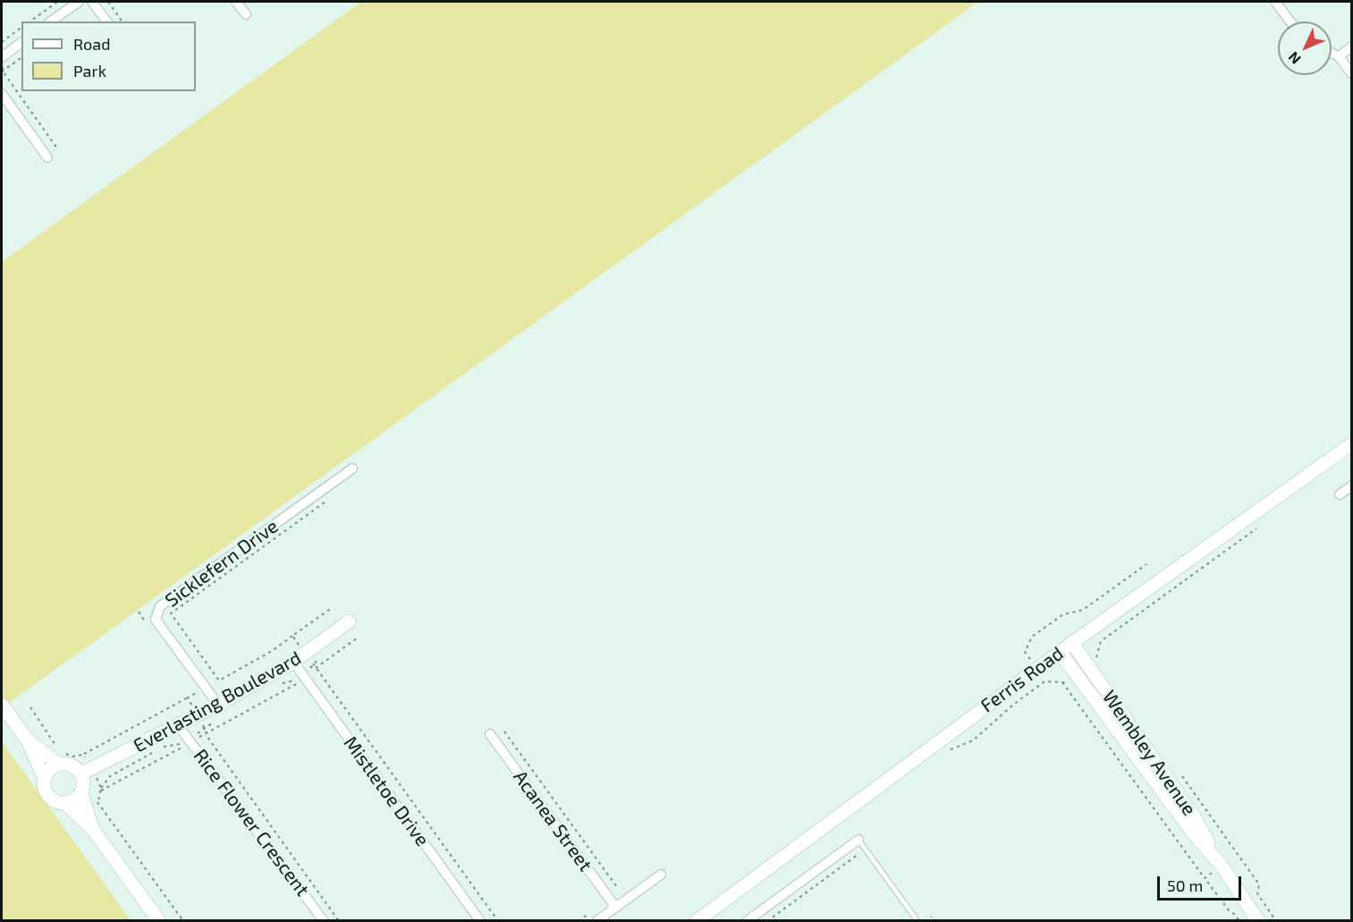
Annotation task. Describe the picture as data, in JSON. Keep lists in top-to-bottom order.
{
  "streets": {
    "street": [
      "Sicklefern Drive",
      "Ferris Road",
      "Everlasting Boulevard",
      "Wembley Avenue",
      "Mistletoe Drive",
      "Acanea Street",
      "Rice Flower Crescent"
    ]
  },
  "crossings": [
    ["Sicklefern Drive", "Everlasting Boulevard"],
    ["Ferris Road", "Wembley Avenue"],
    ["Everlasting Boulevard", "Mistletoe Drive"],
    ["Everlasting Boulevard", "Rice Flower Crescent"]
  ],
  "legend": ["Road", "Park"],
  "scale_bar": "50 m",
  "north": "bottom left"
}
